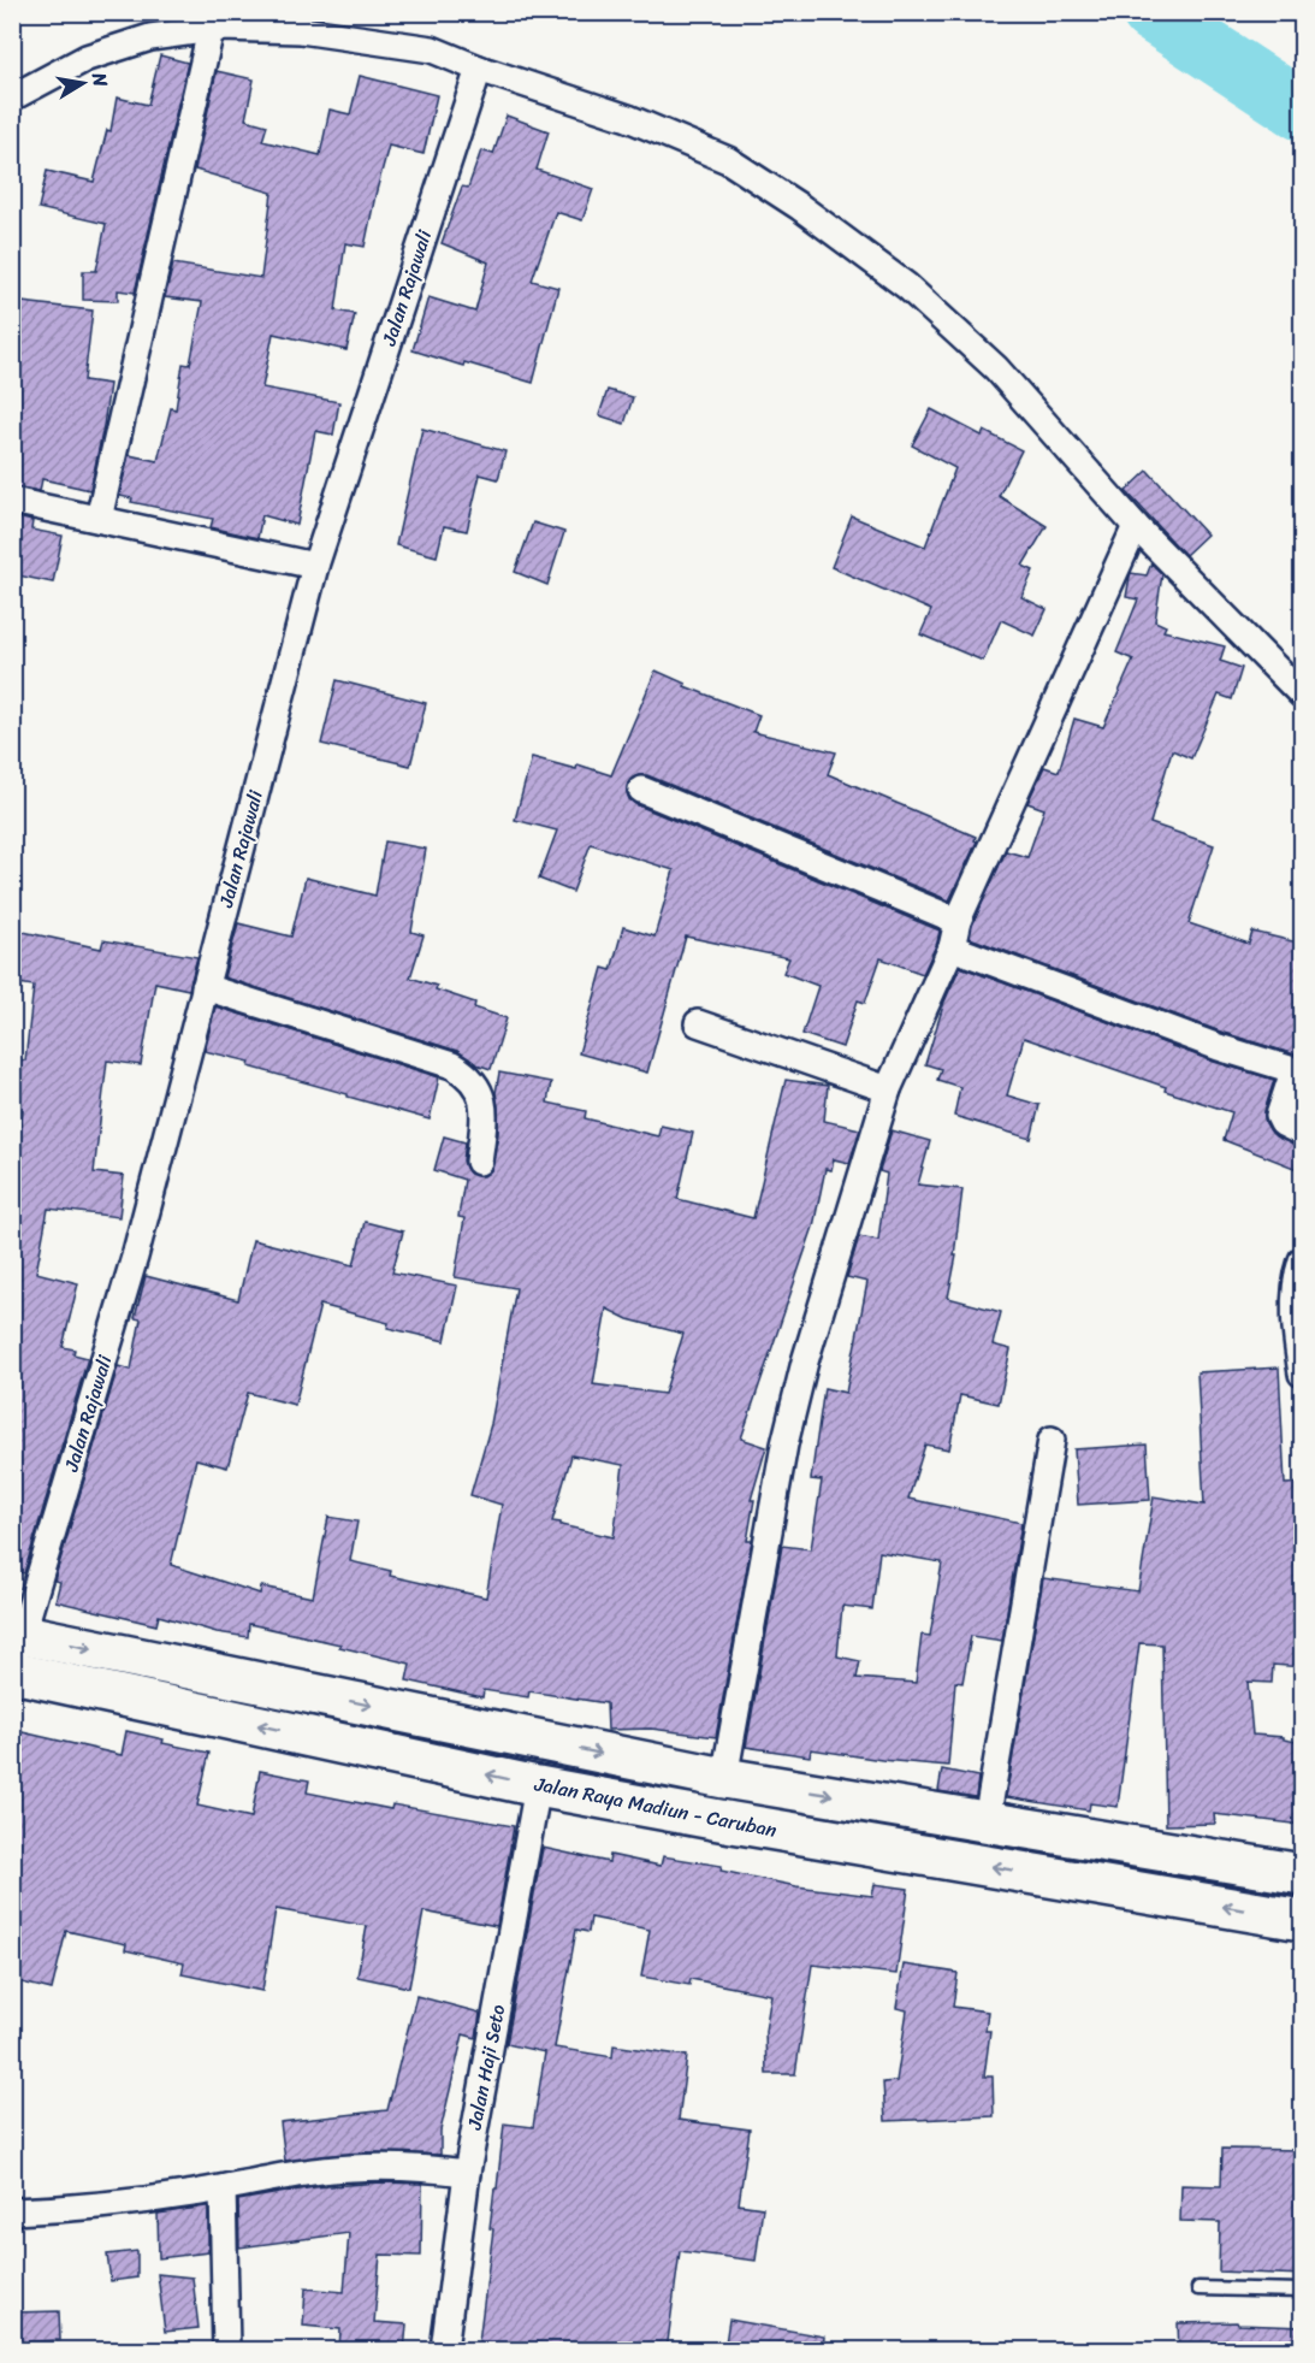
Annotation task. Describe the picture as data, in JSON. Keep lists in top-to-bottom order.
{
  "streets": {
    "highway": ["Jalan Raya Madiun - Caruban"],
    "street": ["Jalan Rajawali", "Jalan Haji Seto"]
  },
  "crossings": [
    ["Jalan Rajawali", "Jalan Raya Madiun - Caruban"],
    ["Jalan Raya Madiun - Caruban", "Jalan Haji Seto"]
  ],
  "north": "right"
}
